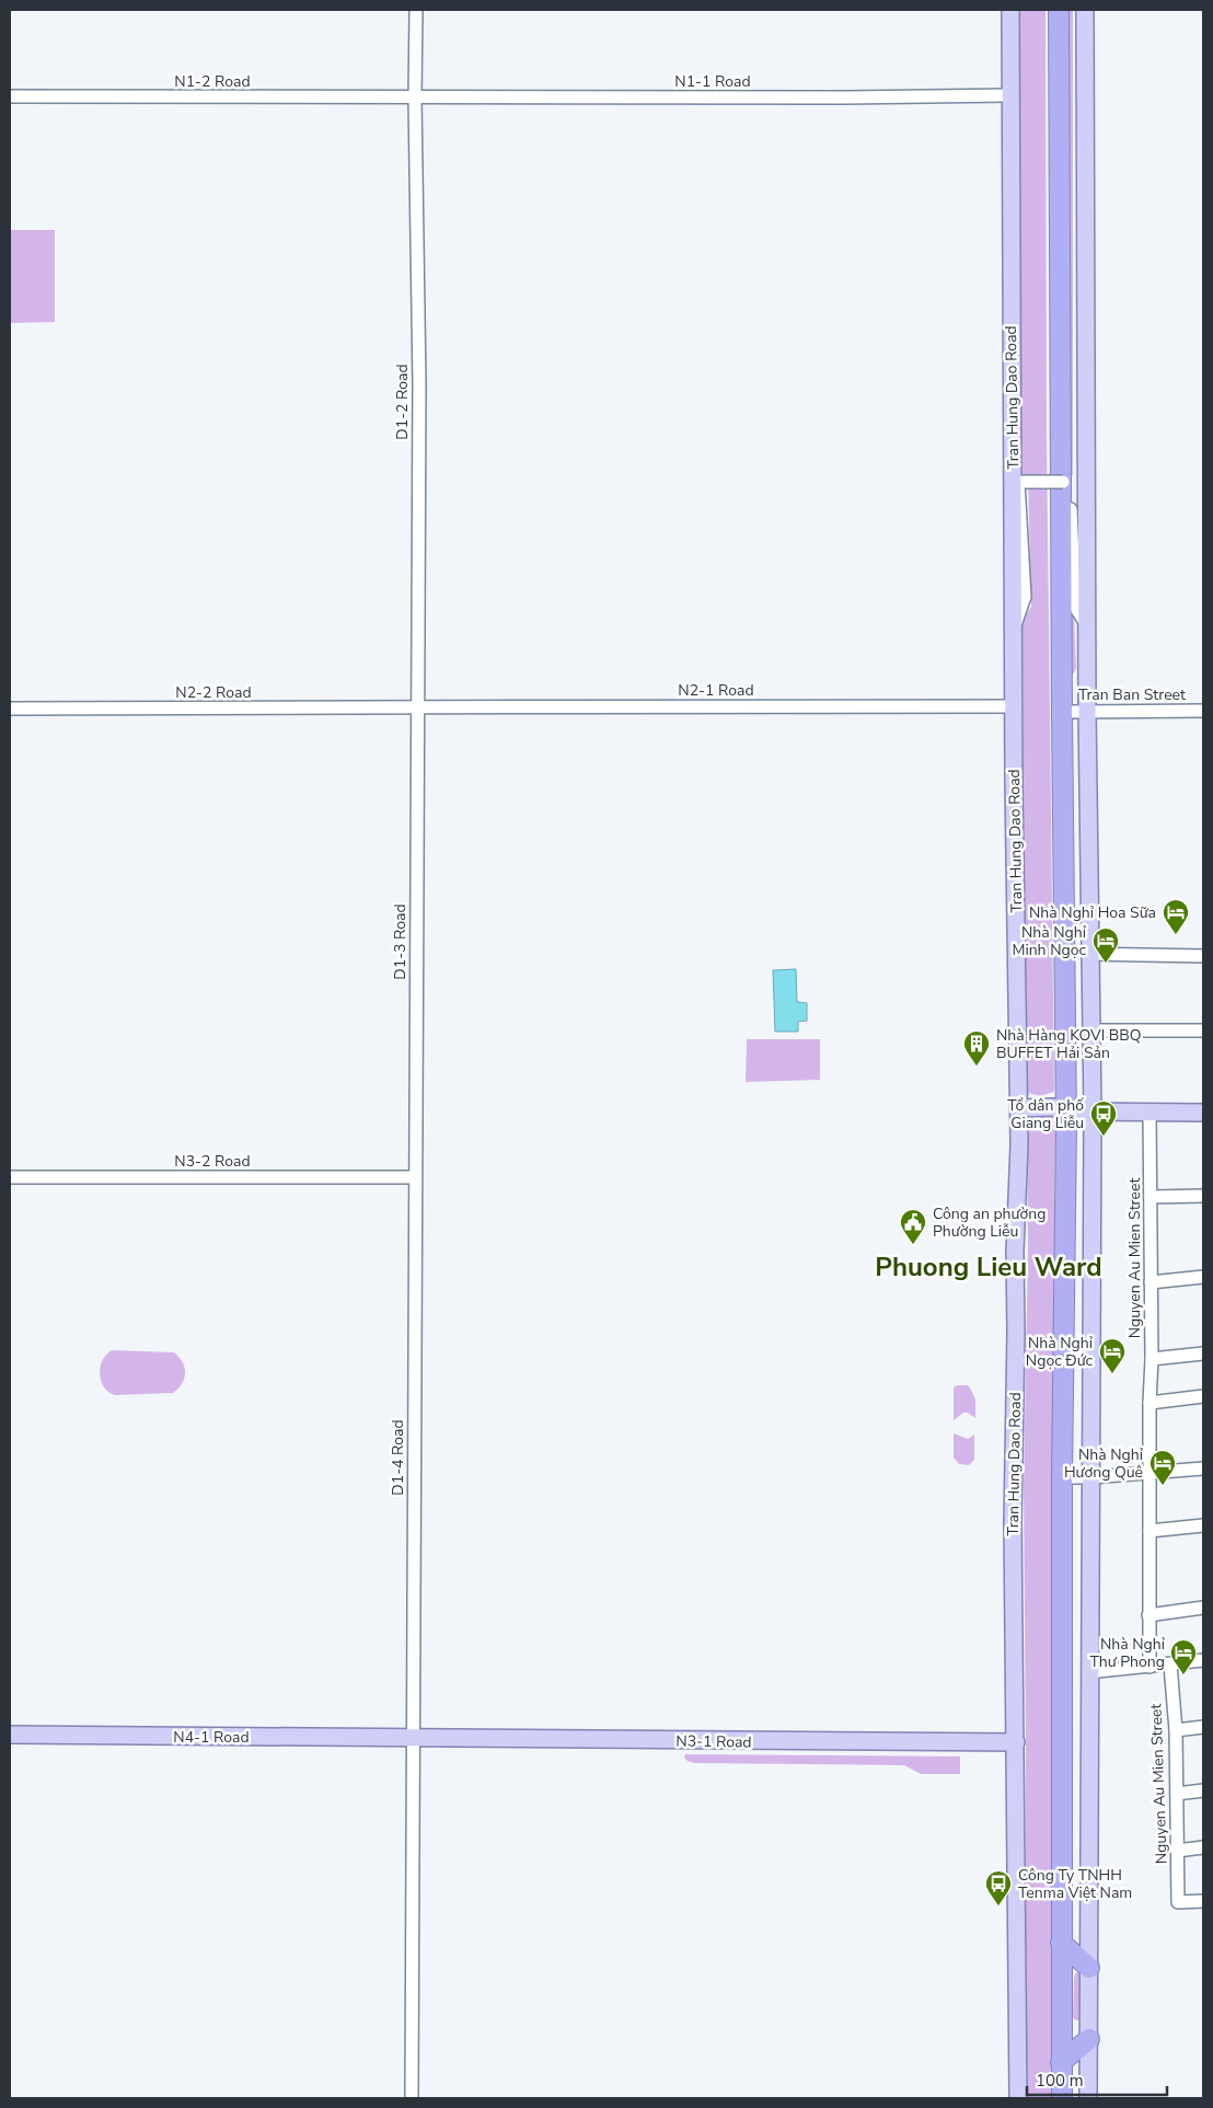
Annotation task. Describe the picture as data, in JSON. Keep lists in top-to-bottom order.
{
  "streets": {
    "main road": ["Tran Hung Dao Road", "N4-1 Road", "N3-1 Road"],
    "street": [
      "N1-2 Road",
      "N1-1 Road",
      "D1-2 Road",
      "N2-1 Road",
      "N2-2 Road",
      "Tran Ban Street",
      "D1-3 Road",
      "N3-2 Road",
      "Nguyen Au Mien Street",
      "D1-4 Road"
    ]
  },
  "crossings": [
    ["N1-2 Road", "N1-1 Road"],
    ["N1-2 Road", "D1-2 Road"],
    ["N1-1 Road", "Tran Hung Dao Road"],
    ["N1-1 Road", "D1-2 Road"],
    ["Tran Hung Dao Road", "N2-1 Road"],
    ["Tran Hung Dao Road", "N3-1 Road"],
    ["D1-2 Road", "N2-1 Road"],
    ["D1-2 Road", "N2-2 Road"],
    ["D1-2 Road", "D1-3 Road"],
    ["N2-1 Road", "N2-2 Road"],
    ["N2-1 Road", "D1-3 Road"],
    ["N2-2 Road", "D1-3 Road"],
    ["D1-3 Road", "N3-2 Road"],
    ["D1-3 Road", "D1-4 Road"],
    ["N3-2 Road", "D1-4 Road"],
    ["D1-4 Road", "N4-1 Road"],
    ["D1-4 Road", "N3-1 Road"],
    ["N4-1 Road", "N3-1 Road"]
  ],
  "districts": ["Phuong Lieu Ward"],
  "places": {
    "hotel": [
      "Nhà Nghỉ Hoa Sữa",
      "Nhà Nghỉ Minh Ngọc",
      "Nhà Nghỉ Ngọc Đức",
      "Nhà Nghỉ Hương Quê",
      "Nhà Nghỉ Thư Phong"
    ],
    "building": ["Nhà Hàng KOVI BBQ BUFFET Hải Sản"],
    "bus stop": ["Tổ dân phố Giang Liễu", "Công Ty TNHH Tenma Việt Nam"],
    "public building": ["Công an phường Phường Liễu"]
  },
  "scale_bar": "100 m"
}
